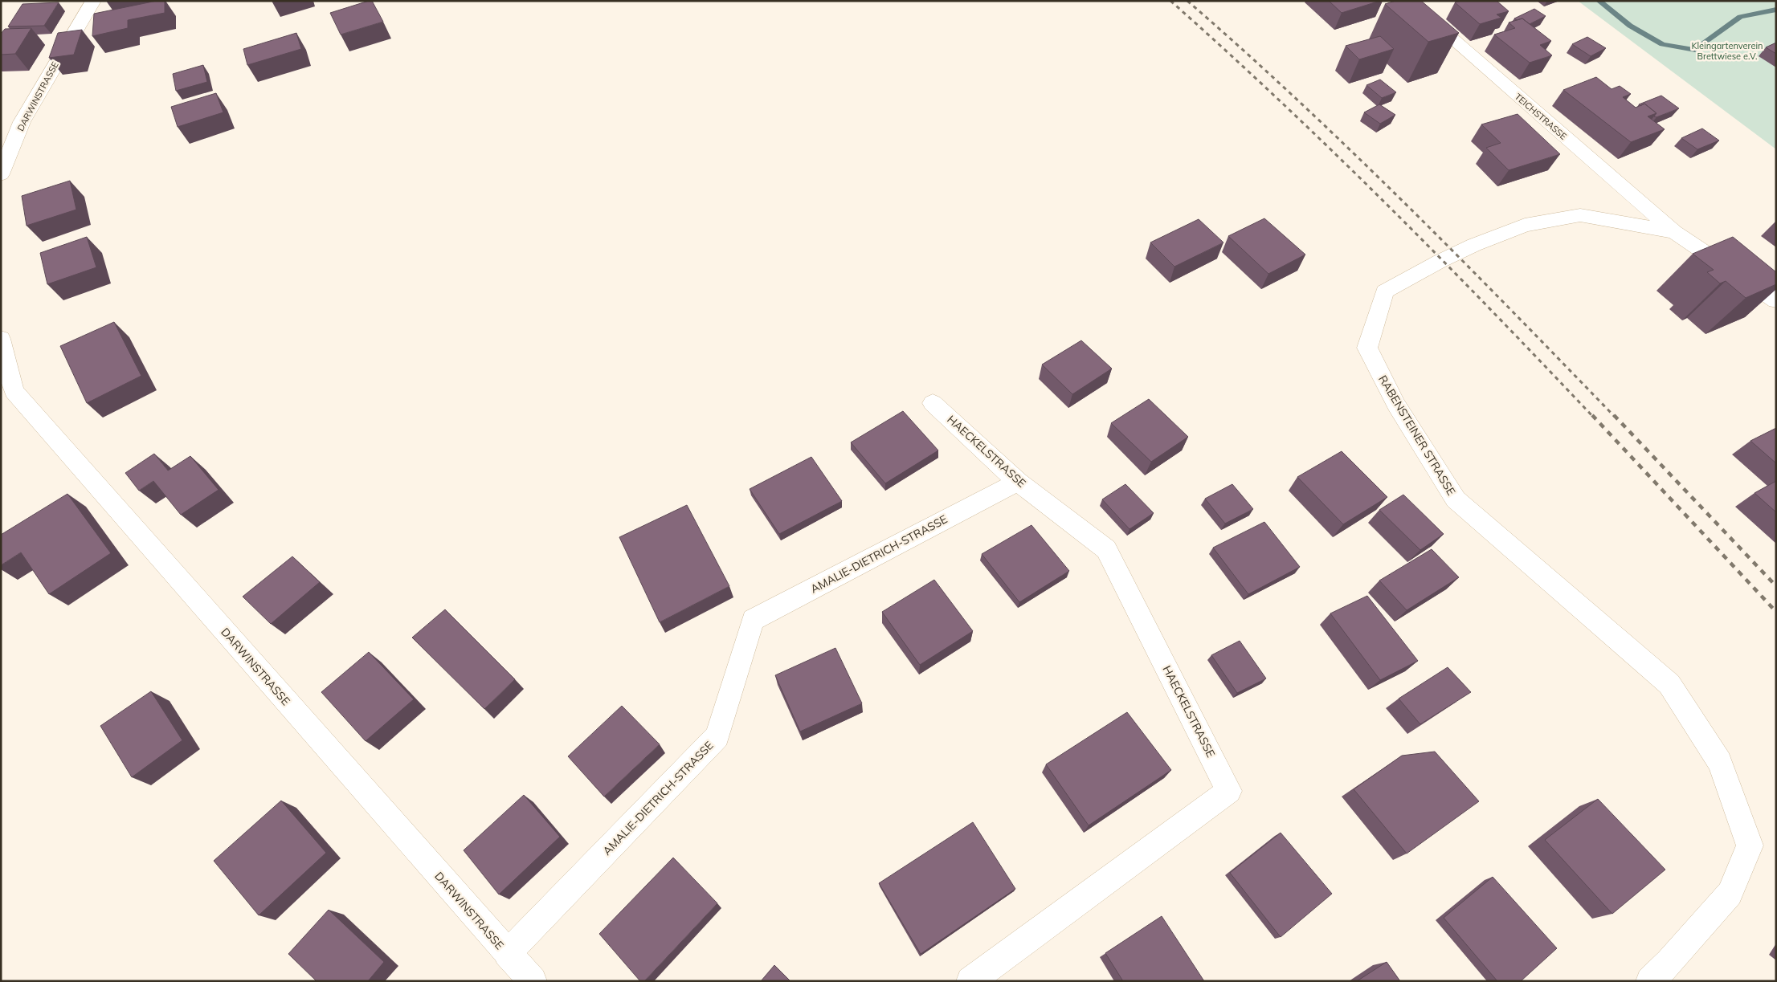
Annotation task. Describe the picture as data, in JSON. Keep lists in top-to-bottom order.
{
  "streets": {
    "street": [
      "DARWINSTRASSE",
      "TEICHSTRASSE",
      "RABENSTEINER STRASSE",
      "HAECKELSTRASSE",
      "AMALIE-DIETRICH-STRASSE"
    ]
  },
  "crossings": [
    ["DARWINSTRASSE", "AMALIE-DIETRICH-STRASSE"],
    ["TEICHSTRASSE", "RABENSTEINER STRASSE"],
    ["HAECKELSTRASSE", "AMALIE-DIETRICH-STRASSE"]
  ],
  "parks": ["Kleingartenverein Brettwiese e.V."]
}
